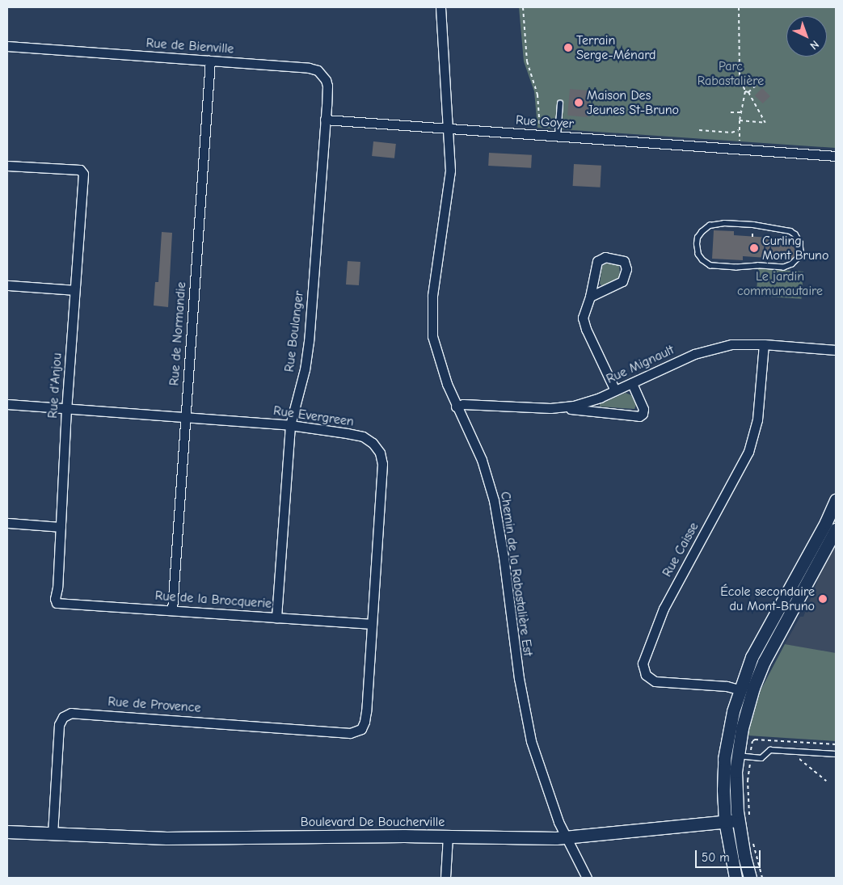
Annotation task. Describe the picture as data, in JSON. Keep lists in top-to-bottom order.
{
  "streets": {
    "street": [
      "Rue de Bienville",
      "Rue Goyer",
      "Rue Boulanger",
      "Rue de Normandie",
      "Rue Mignault",
      "Rue d'Anjou",
      "Rue Evergreen",
      "Rue Caisse",
      "Chemin de la Rabastalière Est",
      "Rue de la Brocquerie",
      "Rue de Provence",
      "Boulevard De Boucherville"
    ]
  },
  "crossings": [
    ["Rue de Bienville", "Rue Goyer"],
    ["Rue de Bienville", "Rue Boulanger"],
    ["Rue de Bienville", "Rue de Normandie"],
    ["Rue Goyer", "Rue Boulanger"],
    ["Rue Goyer", "Chemin de la Rabastalière Est"],
    ["Rue Boulanger", "Rue Evergreen"],
    ["Rue Boulanger", "Rue de la Brocquerie"],
    ["Rue de Normandie", "Rue Evergreen"],
    ["Rue de Normandie", "Rue de la Brocquerie"],
    ["Rue Mignault", "Rue Caisse"],
    ["Rue Mignault", "Chemin de la Rabastalière Est"],
    ["Rue d'Anjou", "Rue Evergreen"],
    ["Rue d'Anjou", "Rue de la Brocquerie"],
    ["Rue Evergreen", "Rue de la Brocquerie"],
    ["Rue Evergreen", "Rue de Provence"],
    ["Chemin de la Rabastalière Est", "Boulevard De Boucherville"],
    ["Rue de Provence", "Boulevard De Boucherville"]
  ],
  "parks": ["Parc Rabastalière", "Le jardin communautaire"],
  "places": [
    "Terrain Serge-Ménard",
    "Maison Des Jeunes St-Bruno",
    "Curling Mont Bruno",
    "École secondaire du Mont-Bruno"
  ],
  "scale_bar": "50 m",
  "north": "bottom right"
}
